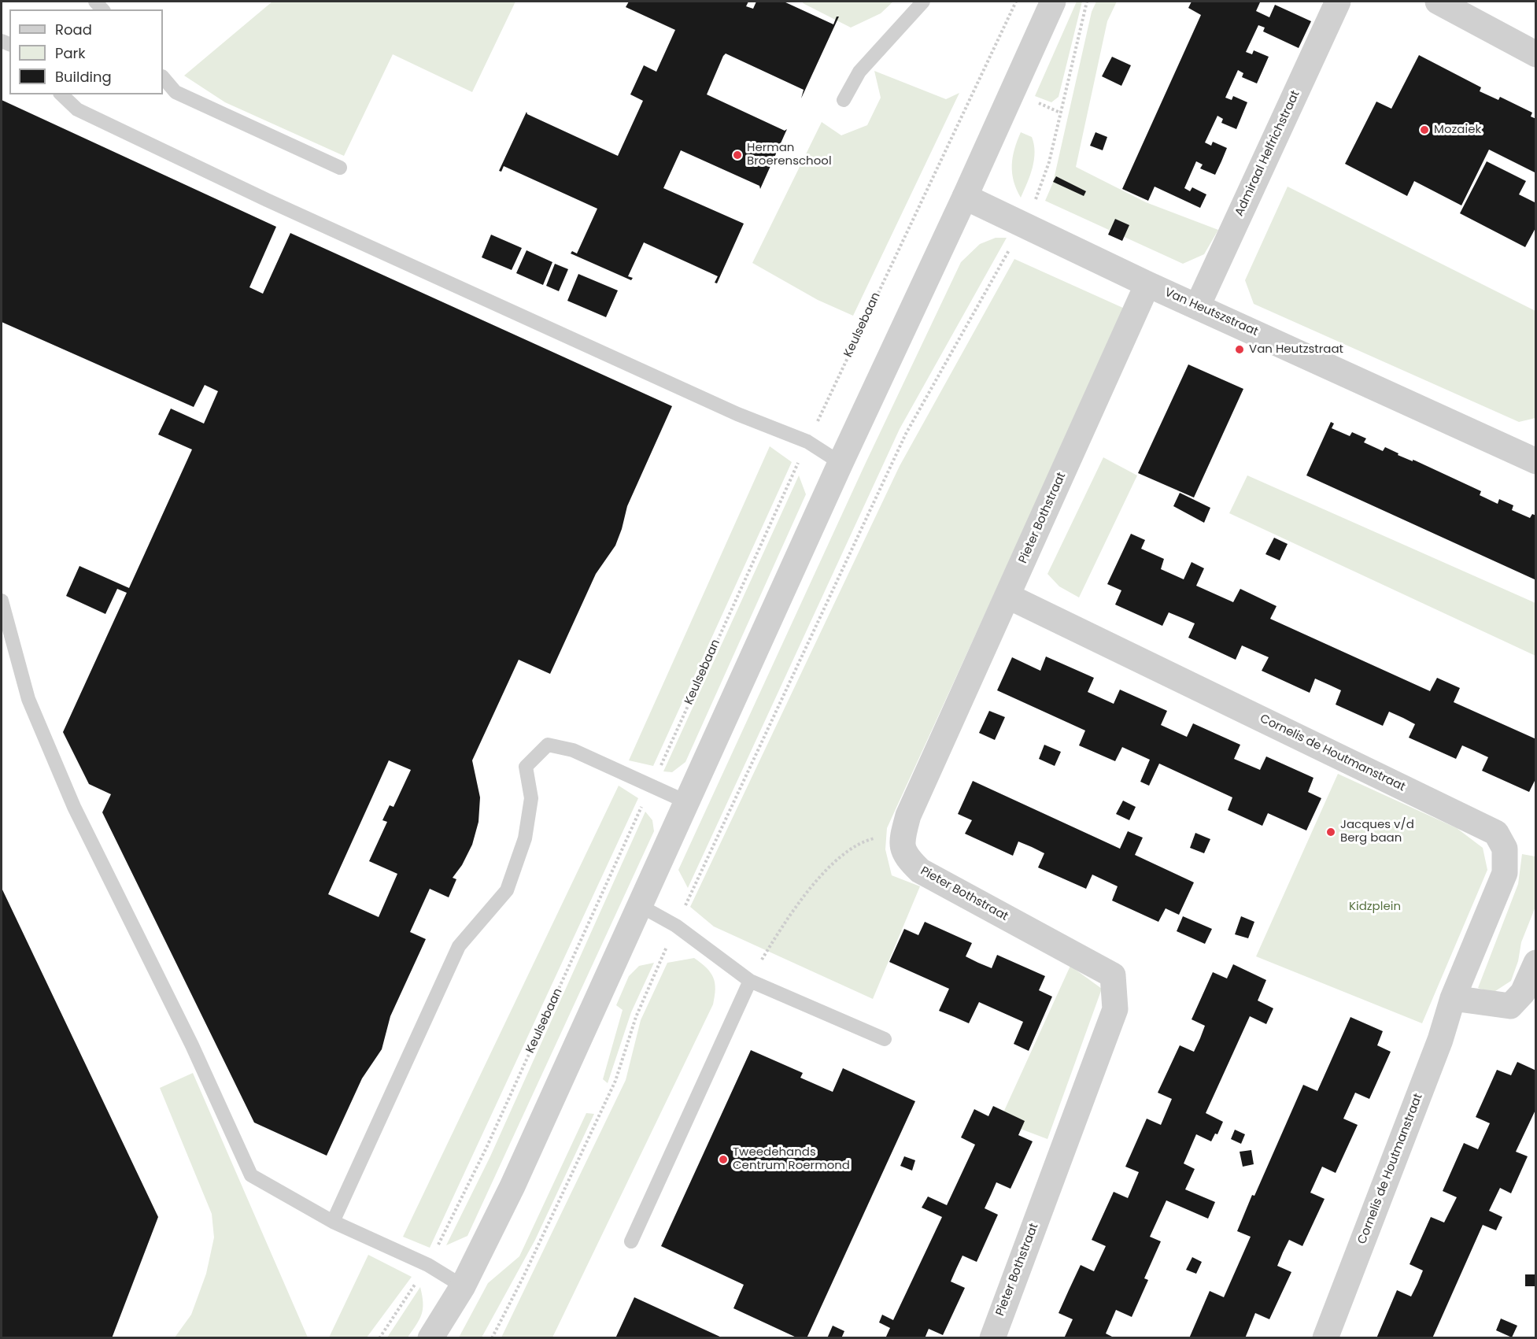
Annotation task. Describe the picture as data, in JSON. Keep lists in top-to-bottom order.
{
  "streets": {
    "street": [
      "Admiraal Helfrichstraat",
      "Van Heutszstraat",
      "Pieter Bothstraat",
      "Cornelis de Houtmanstraat"
    ],
    "path": ["Keulsebaan"]
  },
  "crossings": [
    ["Admiraal Helfrichstraat", "Van Heutszstraat"],
    ["Van Heutszstraat", "Pieter Bothstraat"],
    ["Pieter Bothstraat", "Cornelis de Houtmanstraat"]
  ],
  "parks": ["Kidzplein"],
  "places": [
    "Mozaiek",
    "Herman Broerenschool",
    "Van Heutzstraat",
    "Jacques v/d Berg baan",
    "Tweedehands Centrum Roermond"
  ],
  "legend": ["Road", "Park", "Building"]
}
